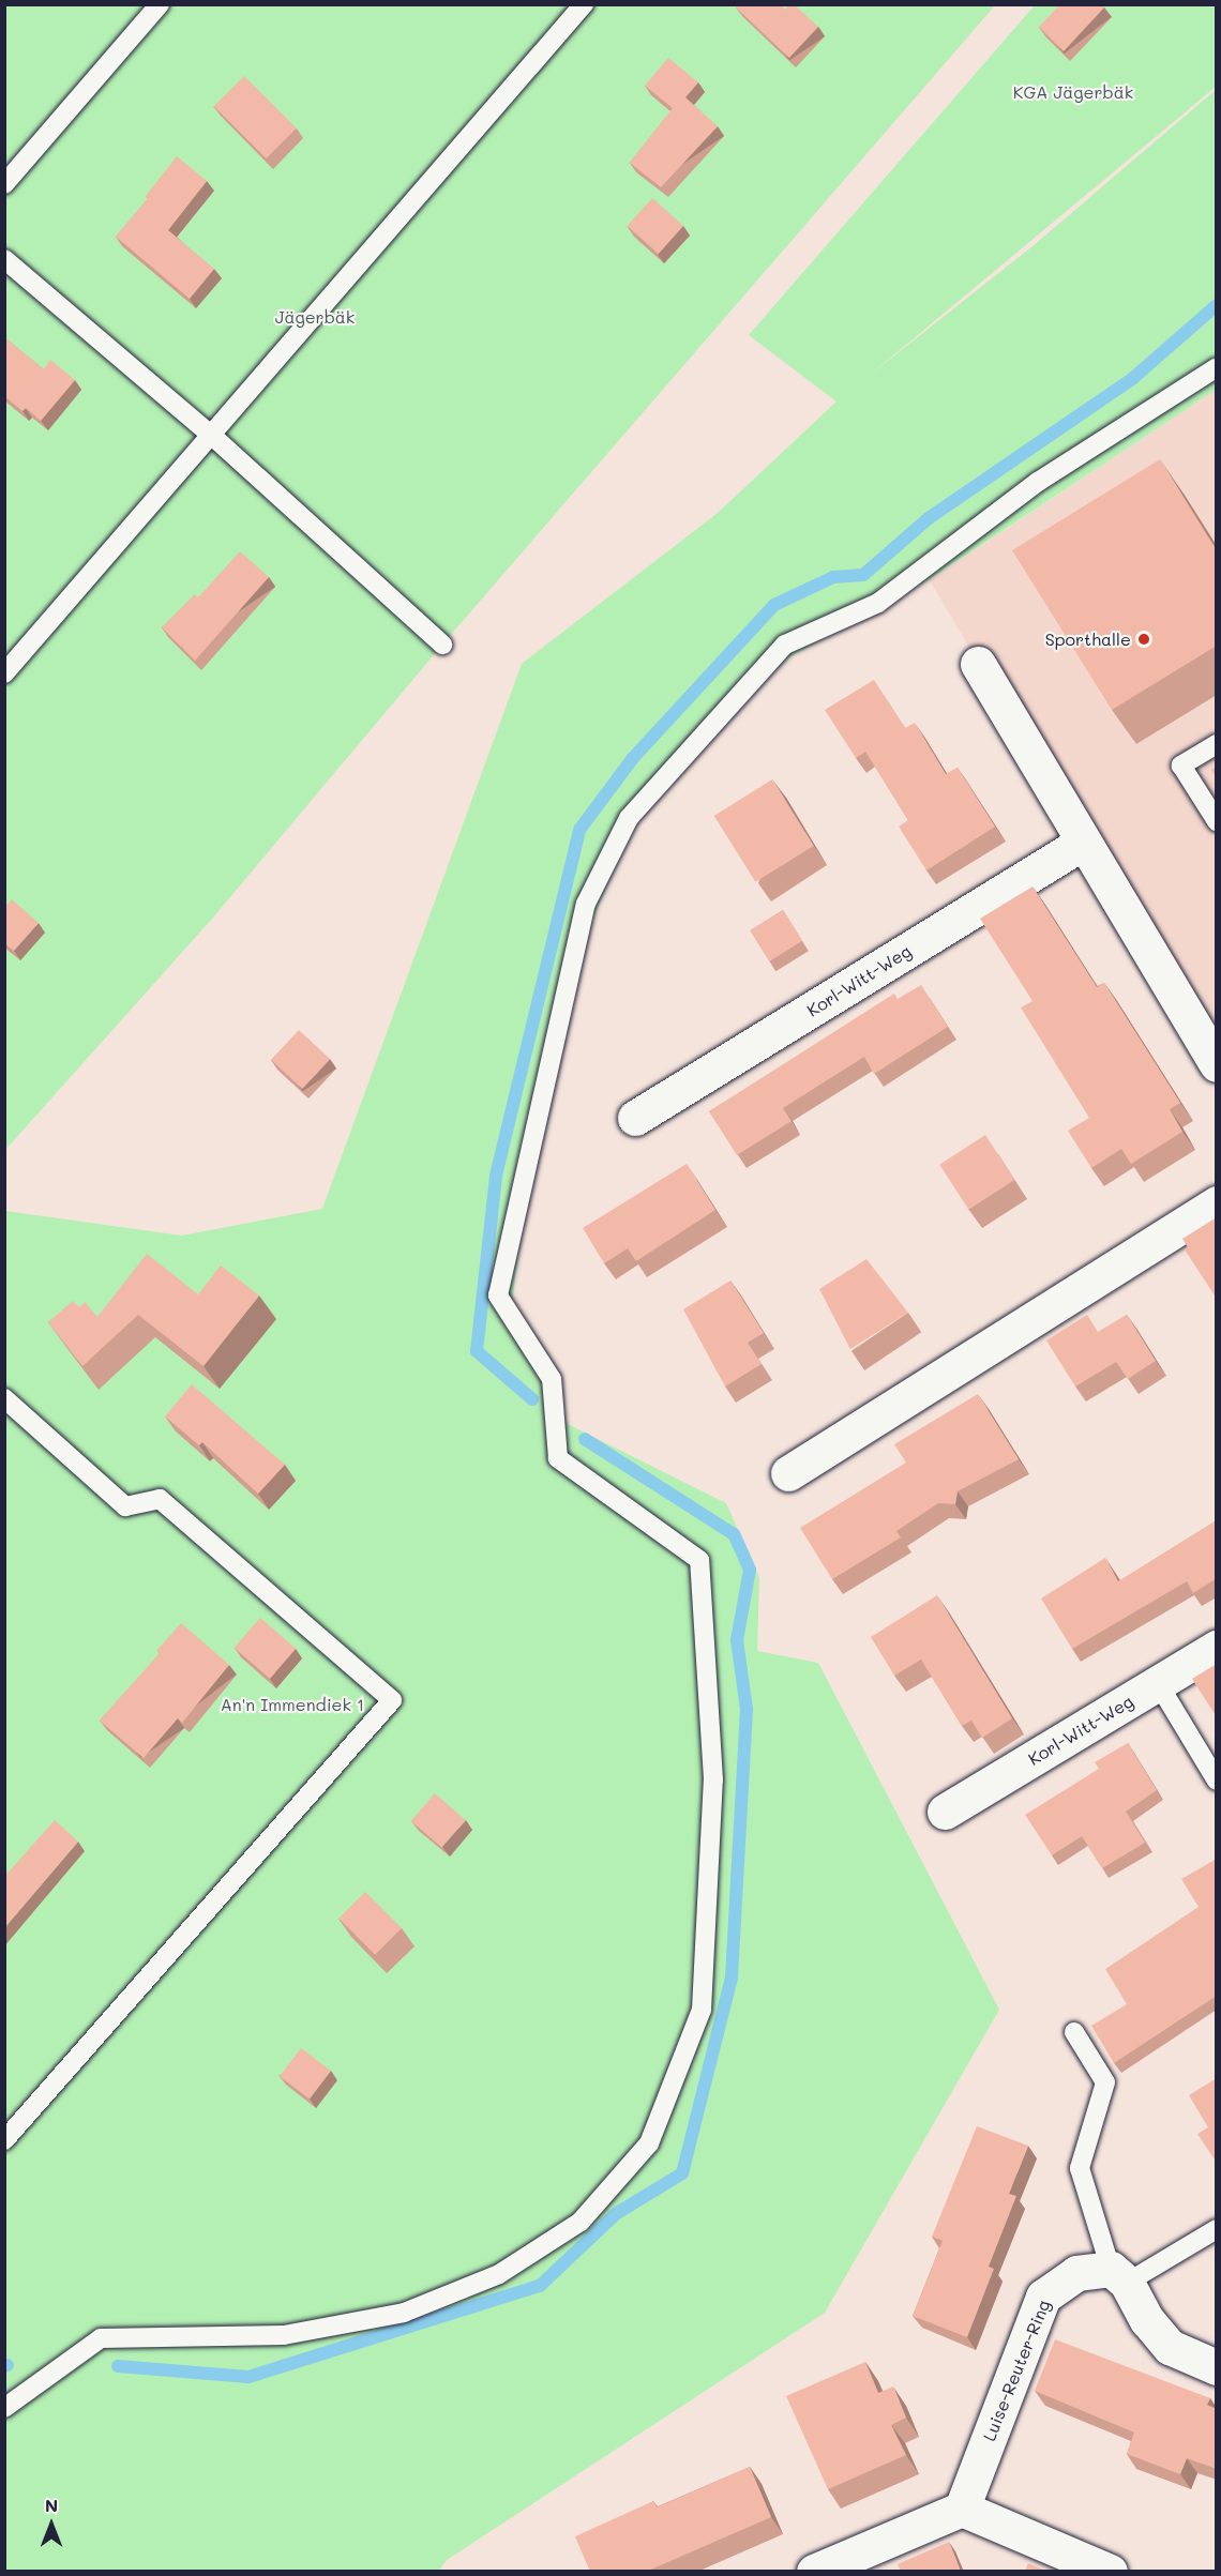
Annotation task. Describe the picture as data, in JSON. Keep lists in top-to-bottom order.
{
  "streets": {
    "street": ["Korl-Witt-Weg", "Luise-Reuter-Ring"]
  },
  "parks": ["KGA Jägerbäk", "Jägerbäk", "An'n Immendiek 1"],
  "places": ["Sporthalle"],
  "north": "top"
}
